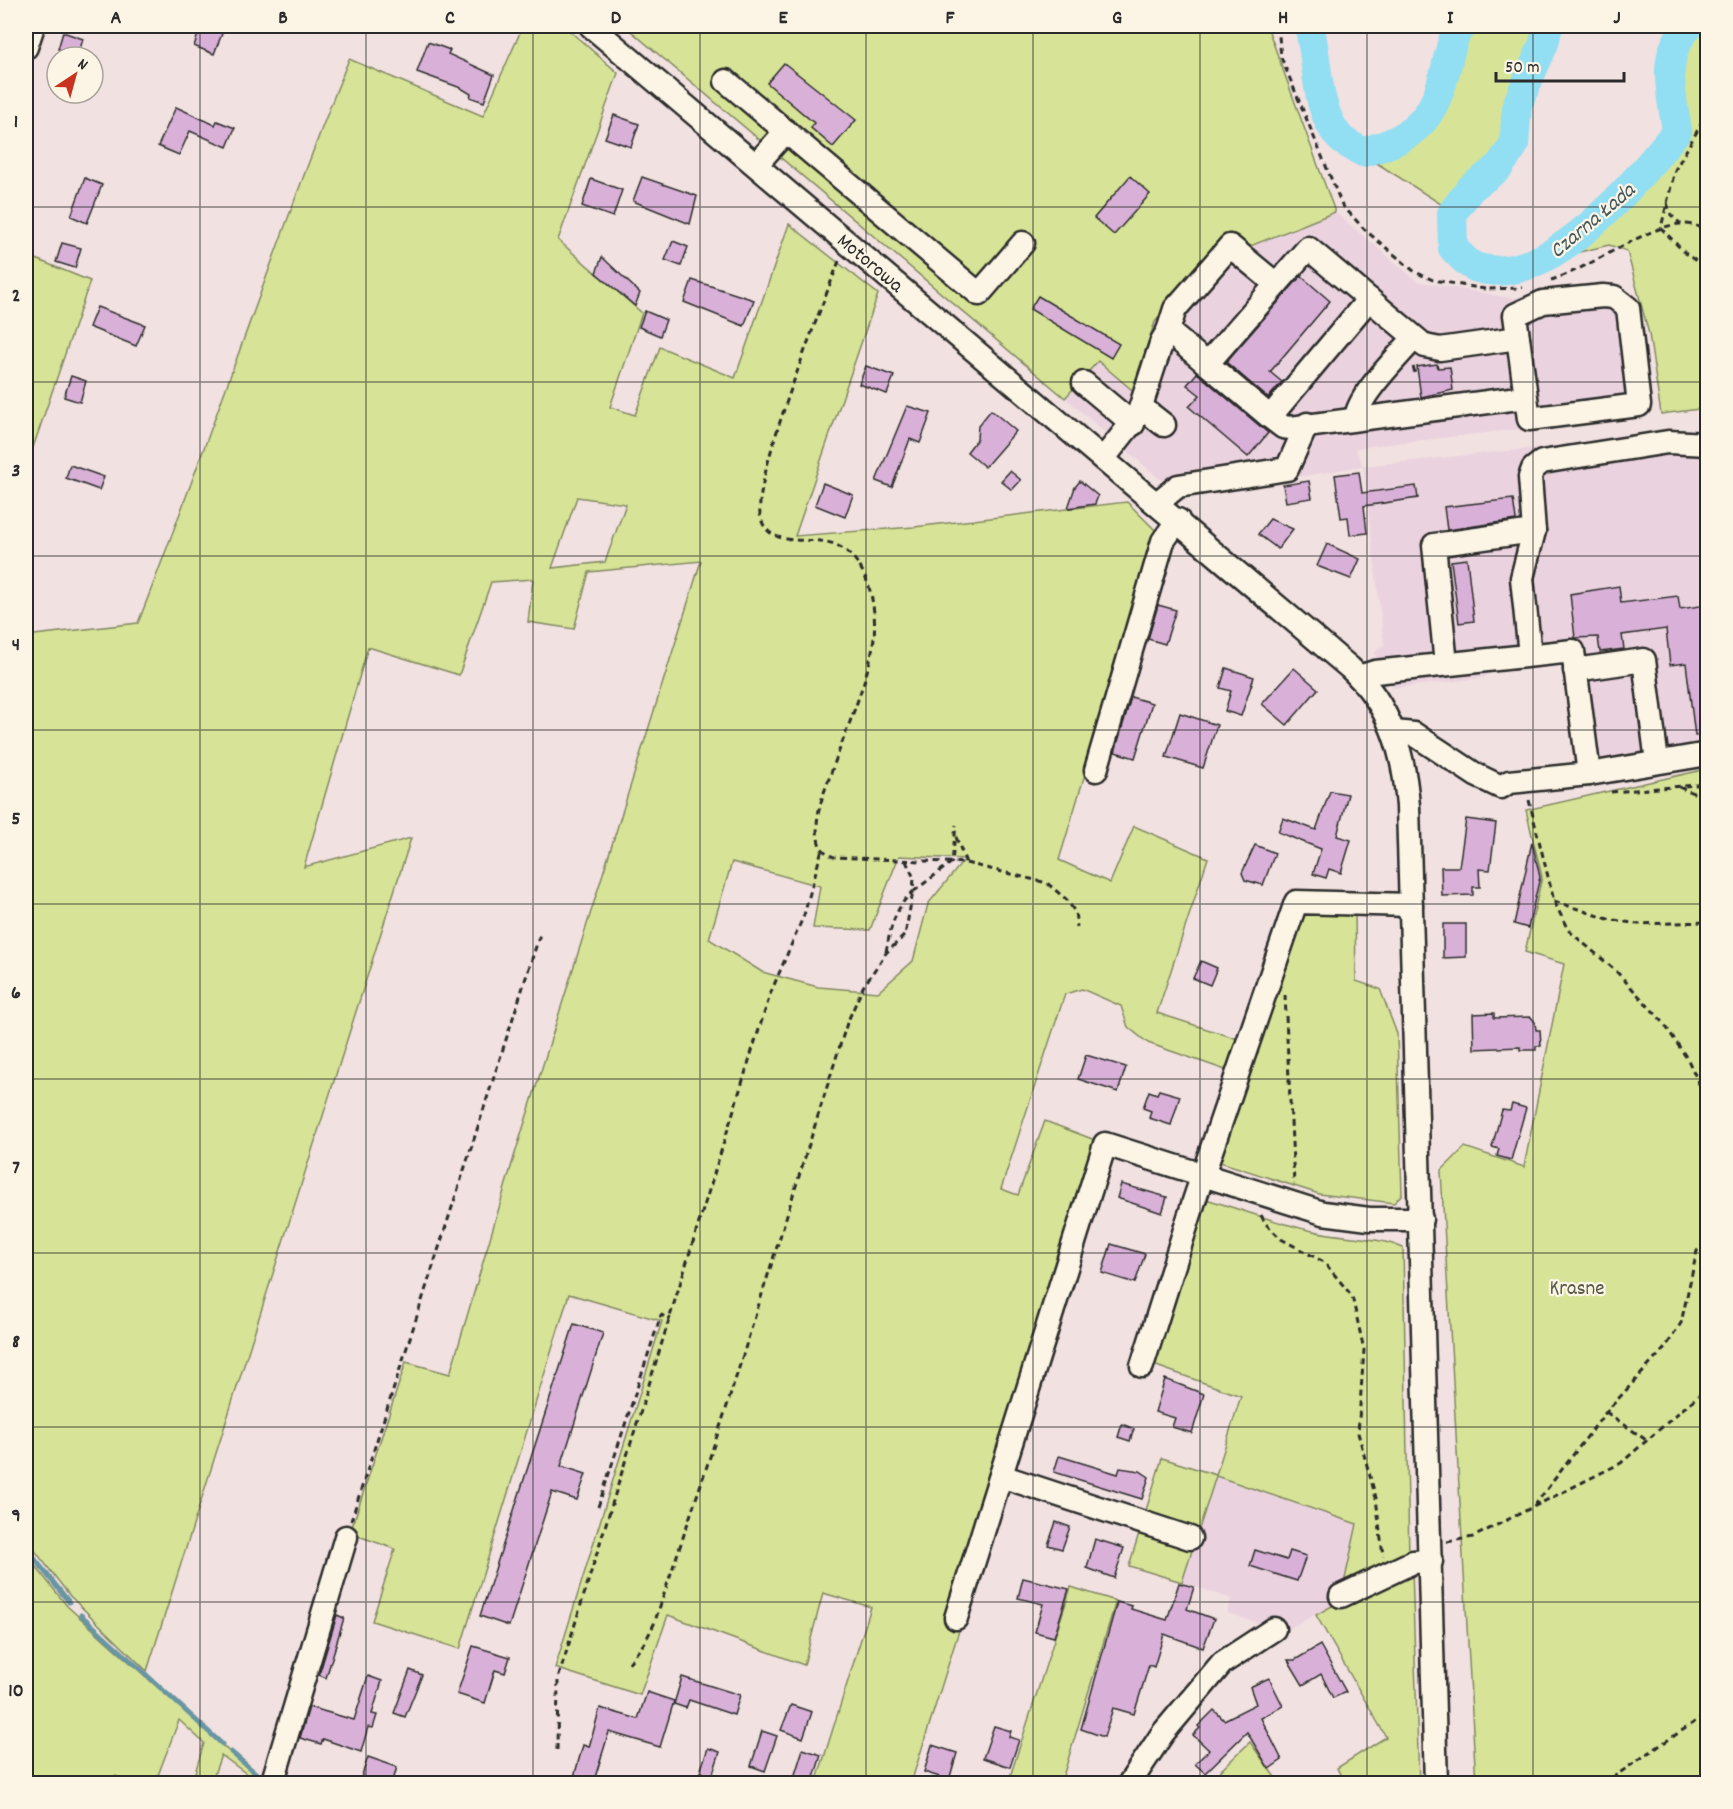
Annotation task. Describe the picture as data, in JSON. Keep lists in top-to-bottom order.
{
  "streets": {
    "street": ["Motorowa"]
  },
  "water": ["Czarna Łada"],
  "parks": ["Krasne"],
  "scale_bar": "50 m",
  "north": "top right",
  "grid": {
    "columns": [
      "A",
      "B",
      "C",
      "D",
      "E",
      "F",
      "G",
      "H",
      "I",
      "J"
    ],
    "rows": [
      "1",
      "2",
      "3",
      "4",
      "5",
      "6",
      "7",
      "8",
      "9",
      "10"
    ]
  }
}
